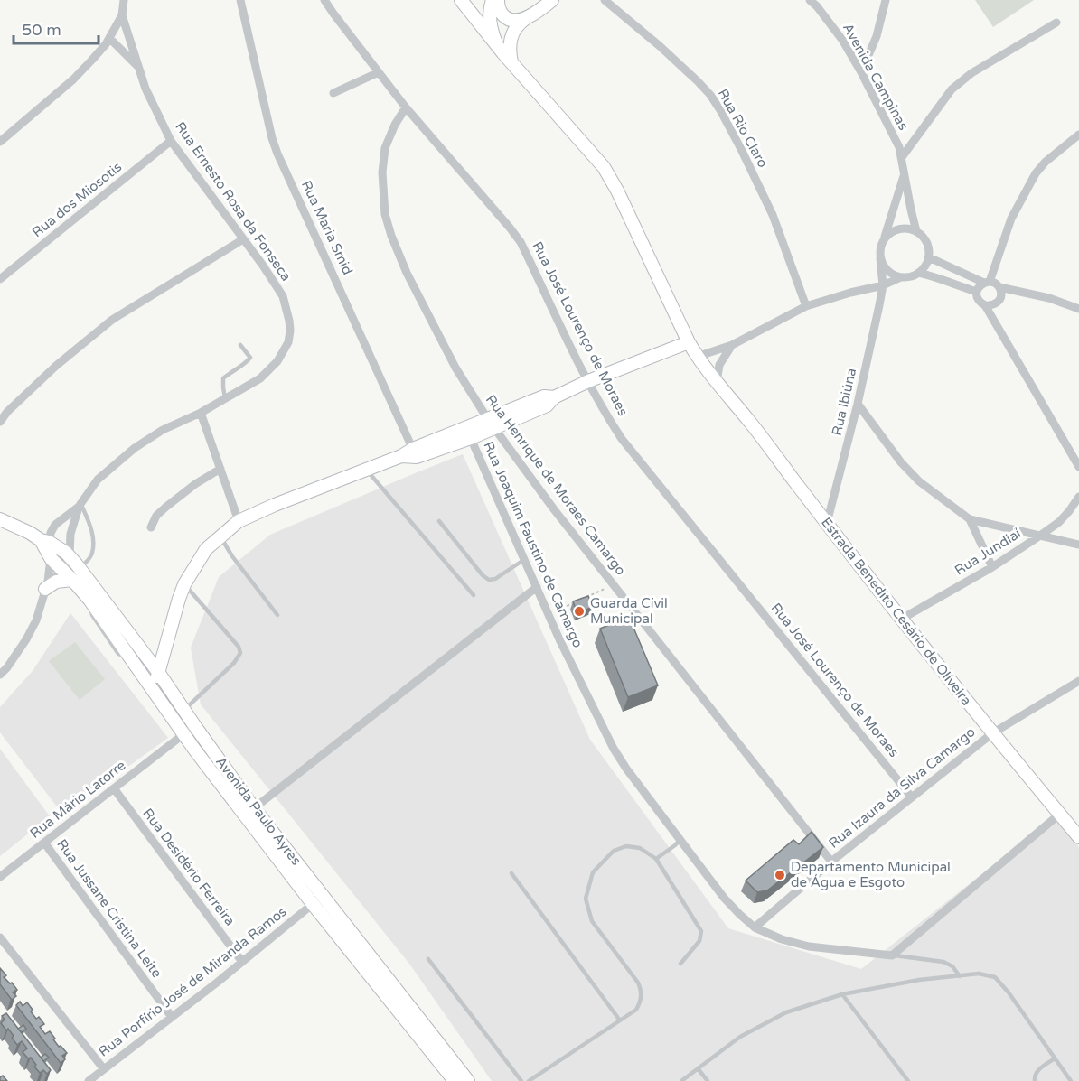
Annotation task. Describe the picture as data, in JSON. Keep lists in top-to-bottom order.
{
  "streets": {
    "main road": ["Estrada Benedito Cesário de Oliveira", "Avenida Paulo Ayres"],
    "street": [
      "Avenida Campinas",
      "Rua Rio Claro",
      "Rua dos Miosotis",
      "Rua Ernesto Rosa da Fonseca",
      "Rua Maria Smid",
      "Rua José Lourenço de Moraes",
      "Rua Ibiúna",
      "Rua Henrique de Moraes Camargo",
      "Rua Joaquim Faustino de Camargo",
      "Rua Jundiaí",
      "Rua Izaura da Silva Camargo",
      "Rua Mário Latorre",
      "Rua Desidério Ferreira",
      "Rua Jussane Cristina Leite",
      "Rua Porfírio José de Miranda Ramos"
    ]
  },
  "crossings": [
    ["Avenida Campinas", "Rua Ibiúna"],
    ["Rua dos Miosotis", "Rua Ernesto Rosa da Fonseca"],
    ["Rua Ernesto Rosa da Fonseca", "Avenida Paulo Ayres"],
    ["Rua José Lourenço de Moraes", "Rua Henrique de Moraes Camargo"],
    ["Rua José Lourenço de Moraes", "Rua Izaura da Silva Camargo"],
    ["Rua Ibiúna", "Estrada Benedito Cesário de Oliveira"],
    ["Rua Henrique de Moraes Camargo", "Rua Izaura da Silva Camargo"],
    ["Rua Joaquim Faustino de Camargo", "Rua Izaura da Silva Camargo"],
    ["Rua Jundiaí", "Estrada Benedito Cesário de Oliveira"],
    ["Estrada Benedito Cesário de Oliveira", "Rua Izaura da Silva Camargo"],
    ["Rua Mário Latorre", "Avenida Paulo Ayres"],
    ["Rua Mário Latorre", "Rua Desidério Ferreira"],
    ["Rua Mário Latorre", "Rua Jussane Cristina Leite"],
    ["Avenida Paulo Ayres", "Rua Porfírio José de Miranda Ramos"],
    ["Rua Desidério Ferreira", "Rua Porfírio José de Miranda Ramos"],
    ["Rua Jussane Cristina Leite", "Rua Porfírio José de Miranda Ramos"]
  ],
  "places": ["Guarda Cívil Municipal", "Departamento Municipal de Água e Esgoto"],
  "scale_bar": "50 m"
}
